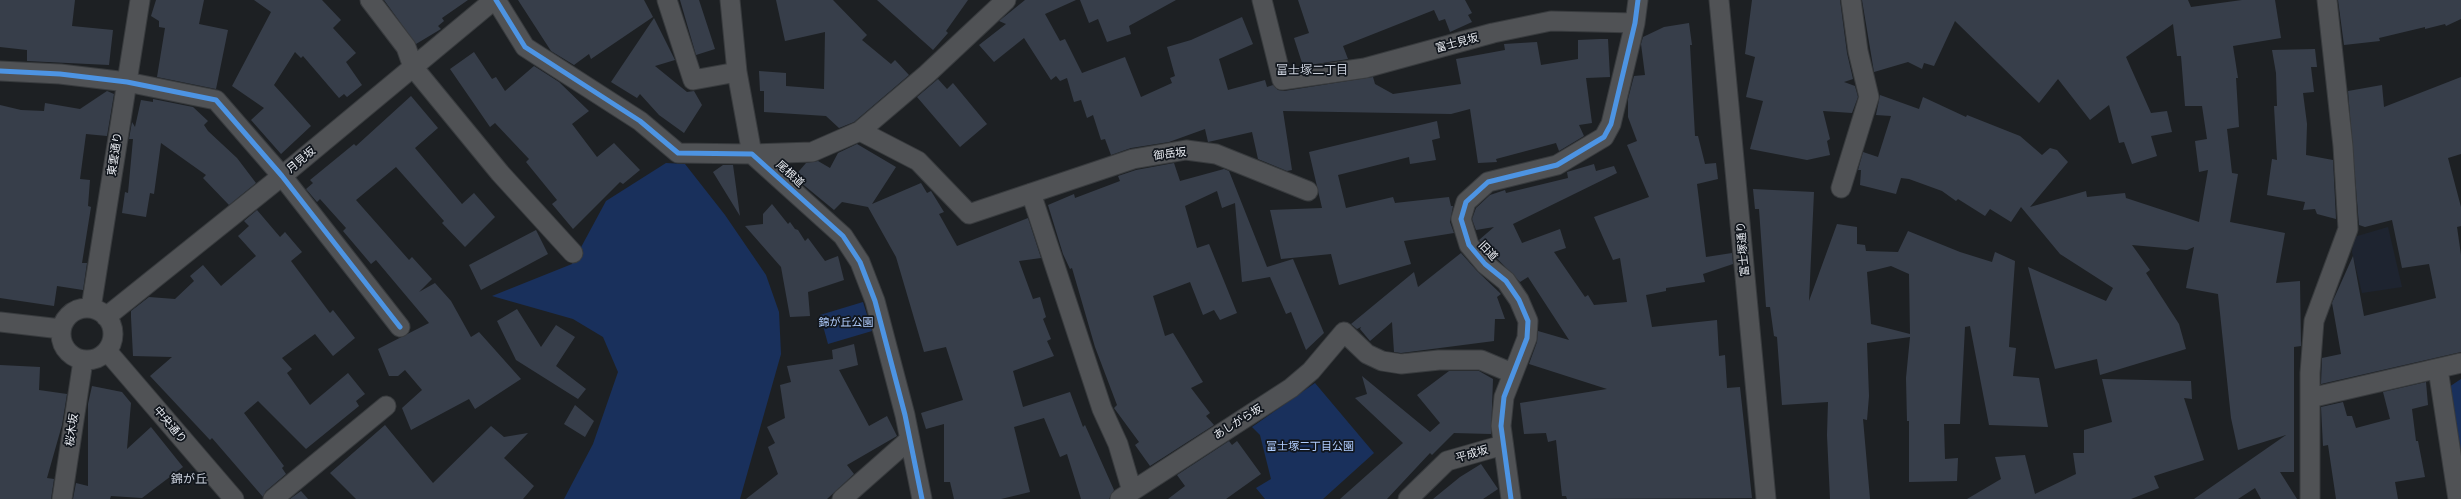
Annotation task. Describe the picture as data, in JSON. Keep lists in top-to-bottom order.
{
  "streets": {
    "street": [
      "富士見坂",
      "東雲通り",
      "御岳坂",
      "月見坂",
      "尾根道",
      "富士塚通り",
      "旧道",
      "あしがら坂",
      "中央通り",
      "桜木坂",
      "平成坂"
    ]
  },
  "crossings": [
    ["富士見坂", "旧道"],
    ["東雲通り", "月見坂"],
    ["東雲通り", "中央通り"],
    ["東雲通り", "桜木坂"],
    ["月見坂", "中央通り"],
    ["月見坂", "桜木坂"],
    ["旧道", "あしがら坂"],
    ["旧道", "平成坂"],
    ["中央通り", "桜木坂"]
  ],
  "districts": ["富士塚二丁目", "錦が丘"],
  "parks": ["錦が丘公園", "富士塚二丁目公園"]
}
